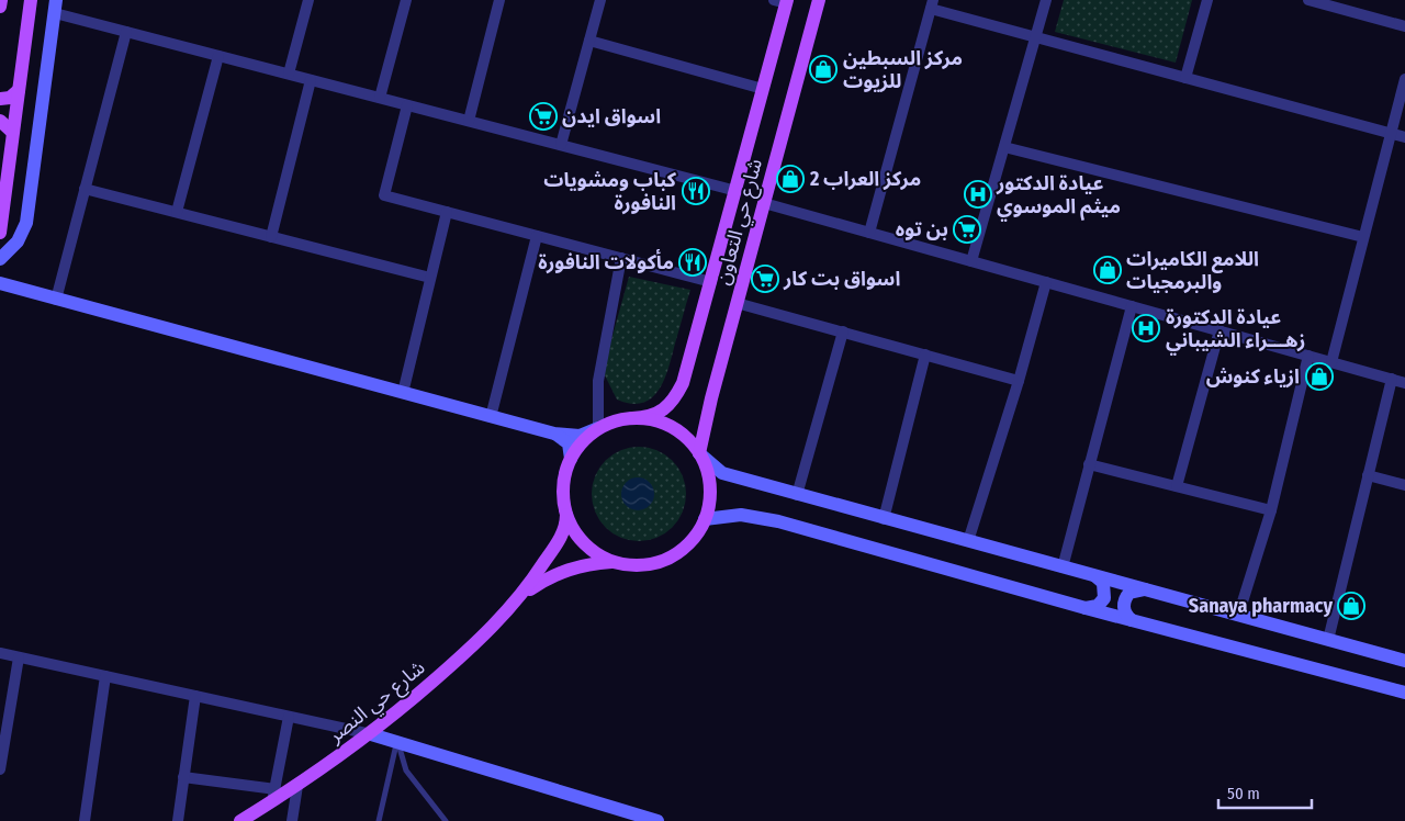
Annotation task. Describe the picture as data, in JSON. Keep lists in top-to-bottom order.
{
  "streets": {
    "main road": ["شارع حي التعاون", "شارع حي النصر"]
  },
  "places": {
    "shop": [
      "مركز السبطين للزيوت",
      "مركز العراب 2",
      "اللامع الكاميرات والبرمجيات",
      "ازياء كنوش",
      "Sanaya pharmacy"
    ],
    "supermarket": ["اسواق ايدن", "بن توه", "اسواق بت كار"],
    "restaurant": ["كباب ومشويات النافورة", "مأكولات النافورة"],
    "hospital": ["عيادة الدكتور ميثم الموسوي", "عيادة الدكتورة زهـــراء الشيباني"]
  },
  "scale_bar": "50 m"
}
